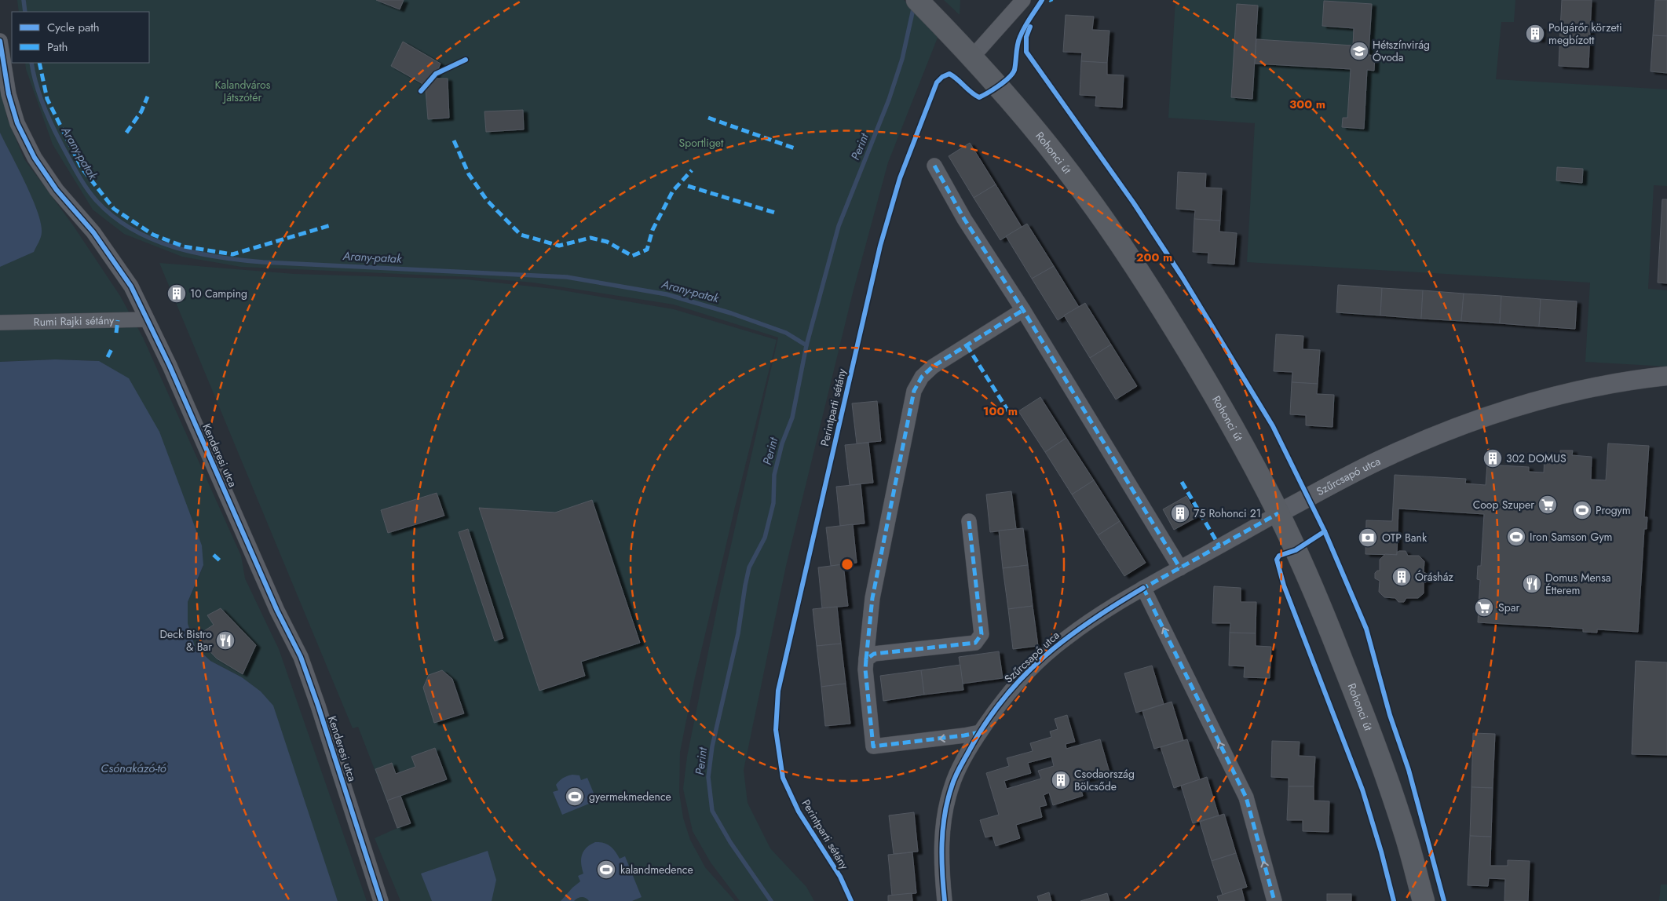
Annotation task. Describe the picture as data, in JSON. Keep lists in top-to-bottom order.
{
  "streets": {
    "main road": ["Rohonci út"],
    "street": ["Rumi Rajki sétány", "Kenderesi utca", "Szűrcsapó utca"],
    "cycle path": ["Perintparti sétány"]
  },
  "crossings": [
    ["Rohonci út", "Szűrcsapó utca"],
    ["Rumi Rajki sétány", "Kenderesi utca"]
  ],
  "water": ["Perint", "Arany-patak", "Csónakázó-tó"],
  "parks": ["Kalandváros Játszótér", "Sportliget"],
  "places": {
    "building": [
      "Polgárőr körzeti megbízott",
      "10 Camping",
      "302 DOMUS",
      "75 Rohonci 21",
      "Órásház",
      "Csodaország Bölcsőde"
    ],
    "school or university": ["Hétszínvirág Óvoda"],
    "supermarket": ["Coop Szuper", "Spar"],
    "sports": [
      "Progym",
      "Iron Samson Gym",
      "gyermekmedence",
      "kalandmedence"
    ],
    "bank": ["OTP Bank"],
    "restaurant": ["Domus Mensa Étterem", "Deck Bistro & Bar"]
  },
  "legend": ["Cycle path", "Path"],
  "rings": ["300 m", "200 m", "100 m"]
}
